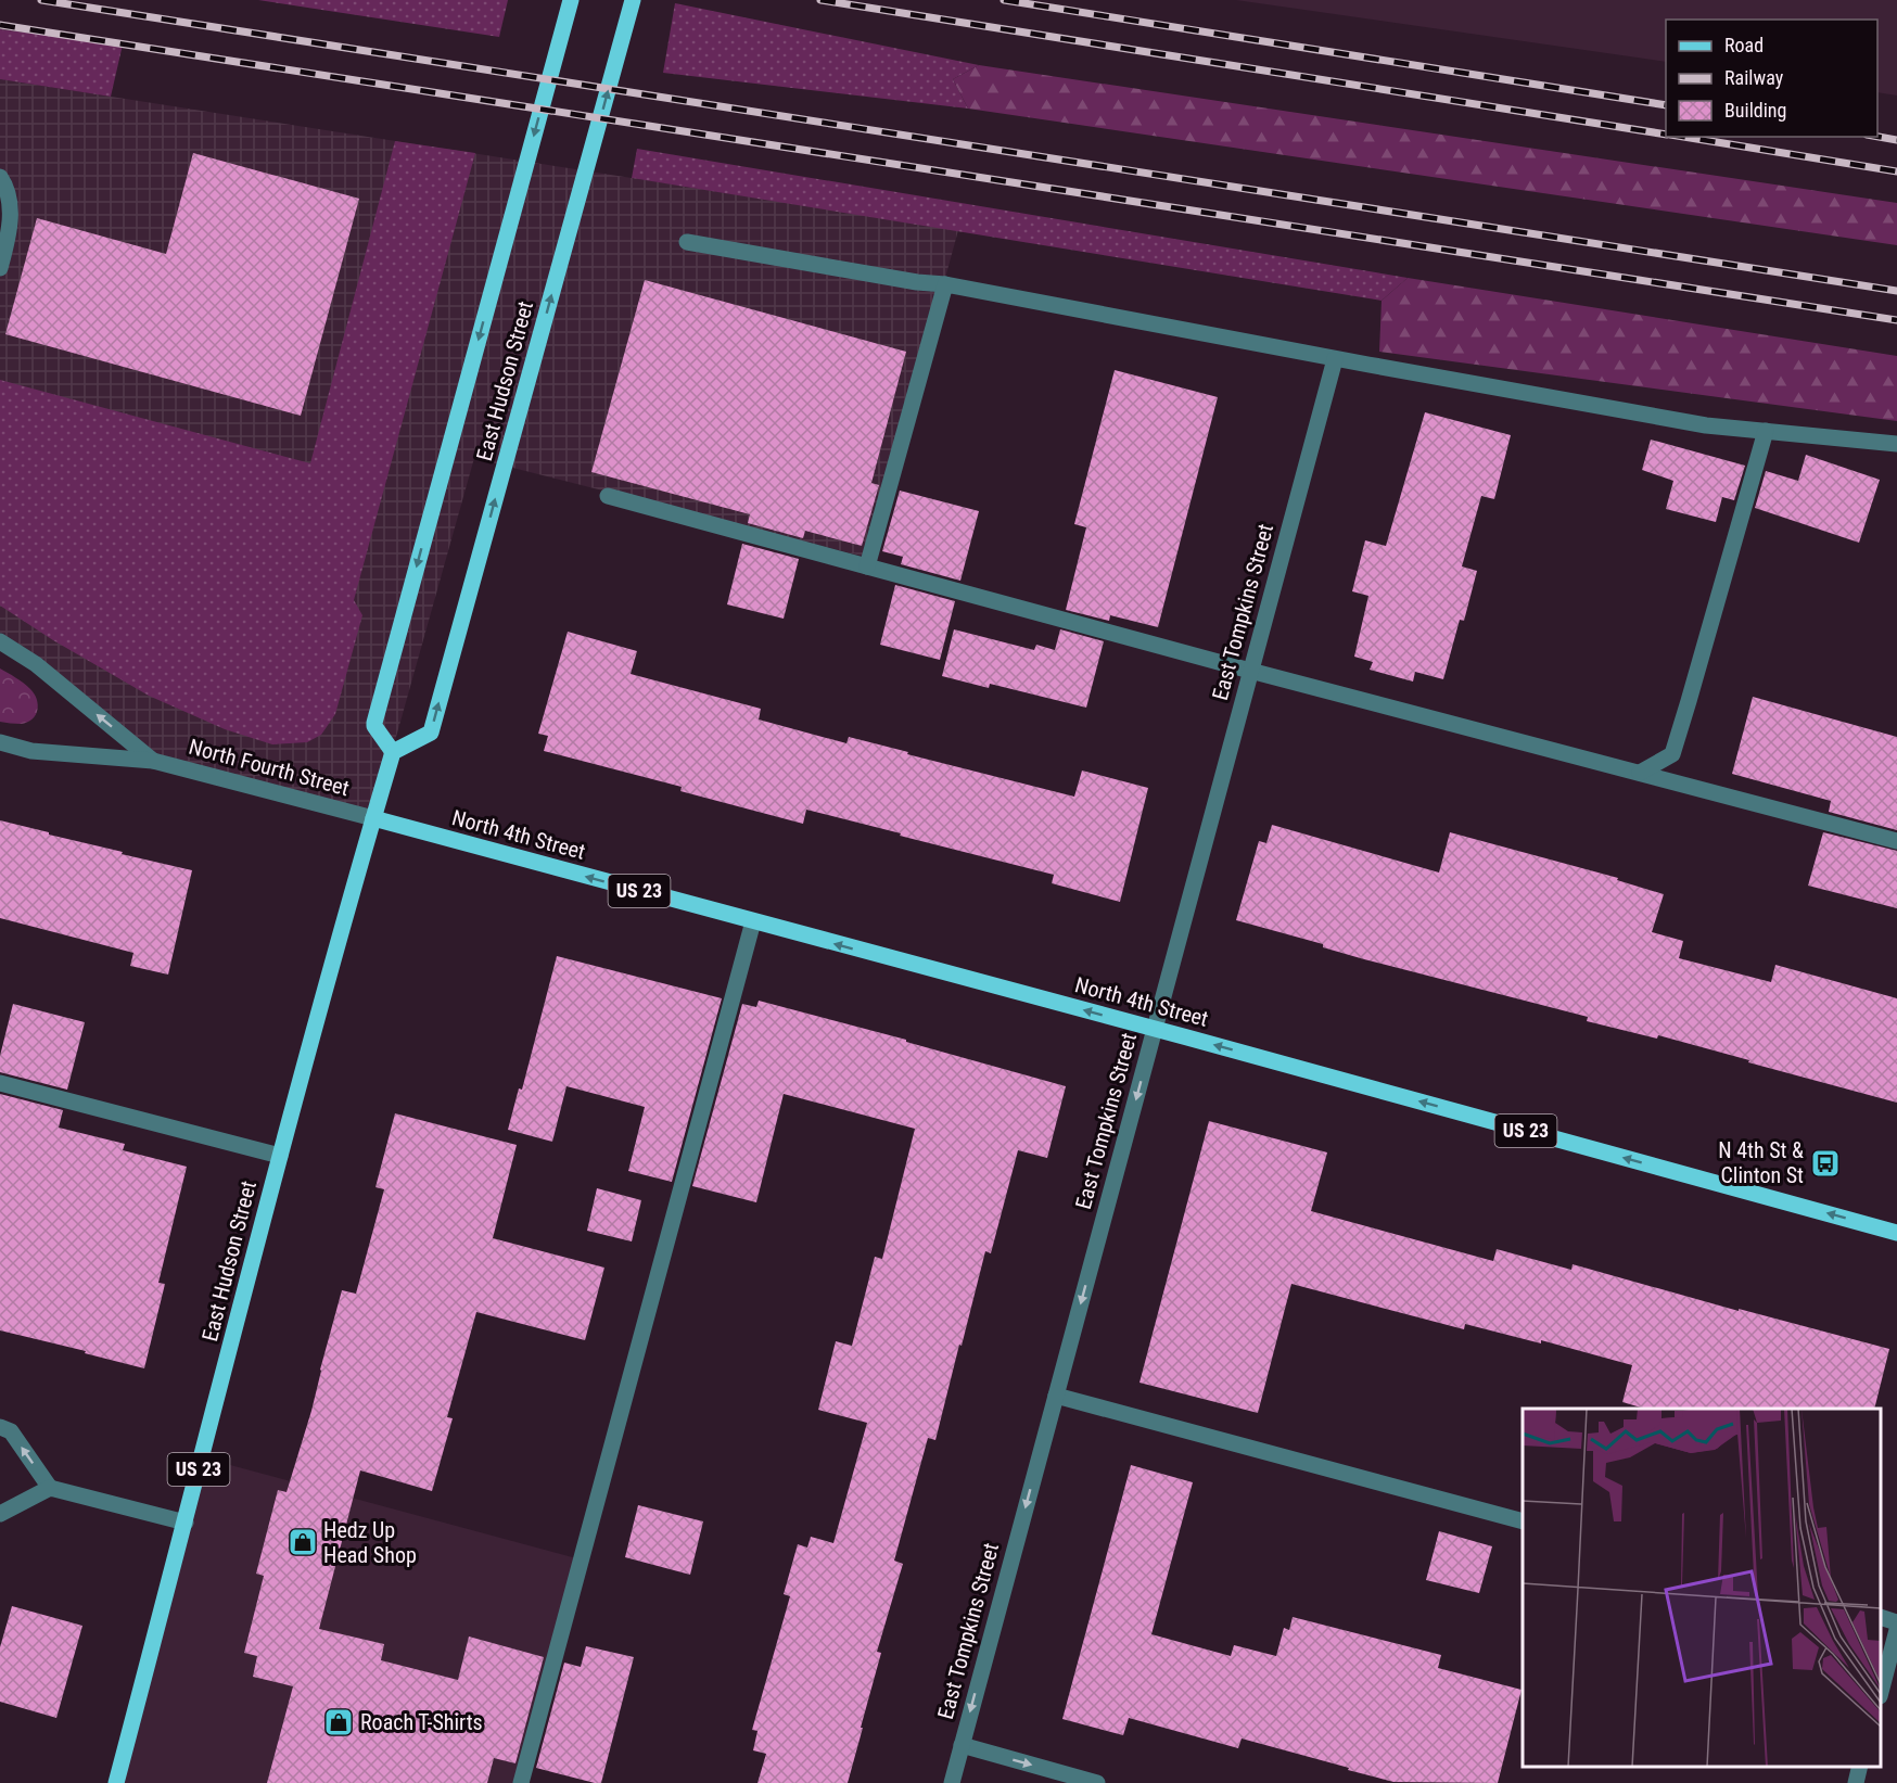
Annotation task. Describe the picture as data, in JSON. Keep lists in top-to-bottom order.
{
  "streets": {
    "main road": ["East Hudson Street", "North 4th Street", "US 23"],
    "street": ["East Tompkins Street", "North Fourth Street"]
  },
  "crossings": [
    ["East Hudson Street", "North Fourth Street"],
    ["East Hudson Street", "North 4th Street"],
    ["East Tompkins Street", "North 4th Street"],
    ["North Fourth Street", "North 4th Street"]
  ],
  "one_way": ["East Tompkins Street", "North 4th Street"],
  "places": {
    "bus stop": ["N 4th St & Clinton St"],
    "shop": ["Hedz Up Head Shop", "Roach T-Shirts"]
  },
  "legend": ["Road", "Railway", "Building"]
}
